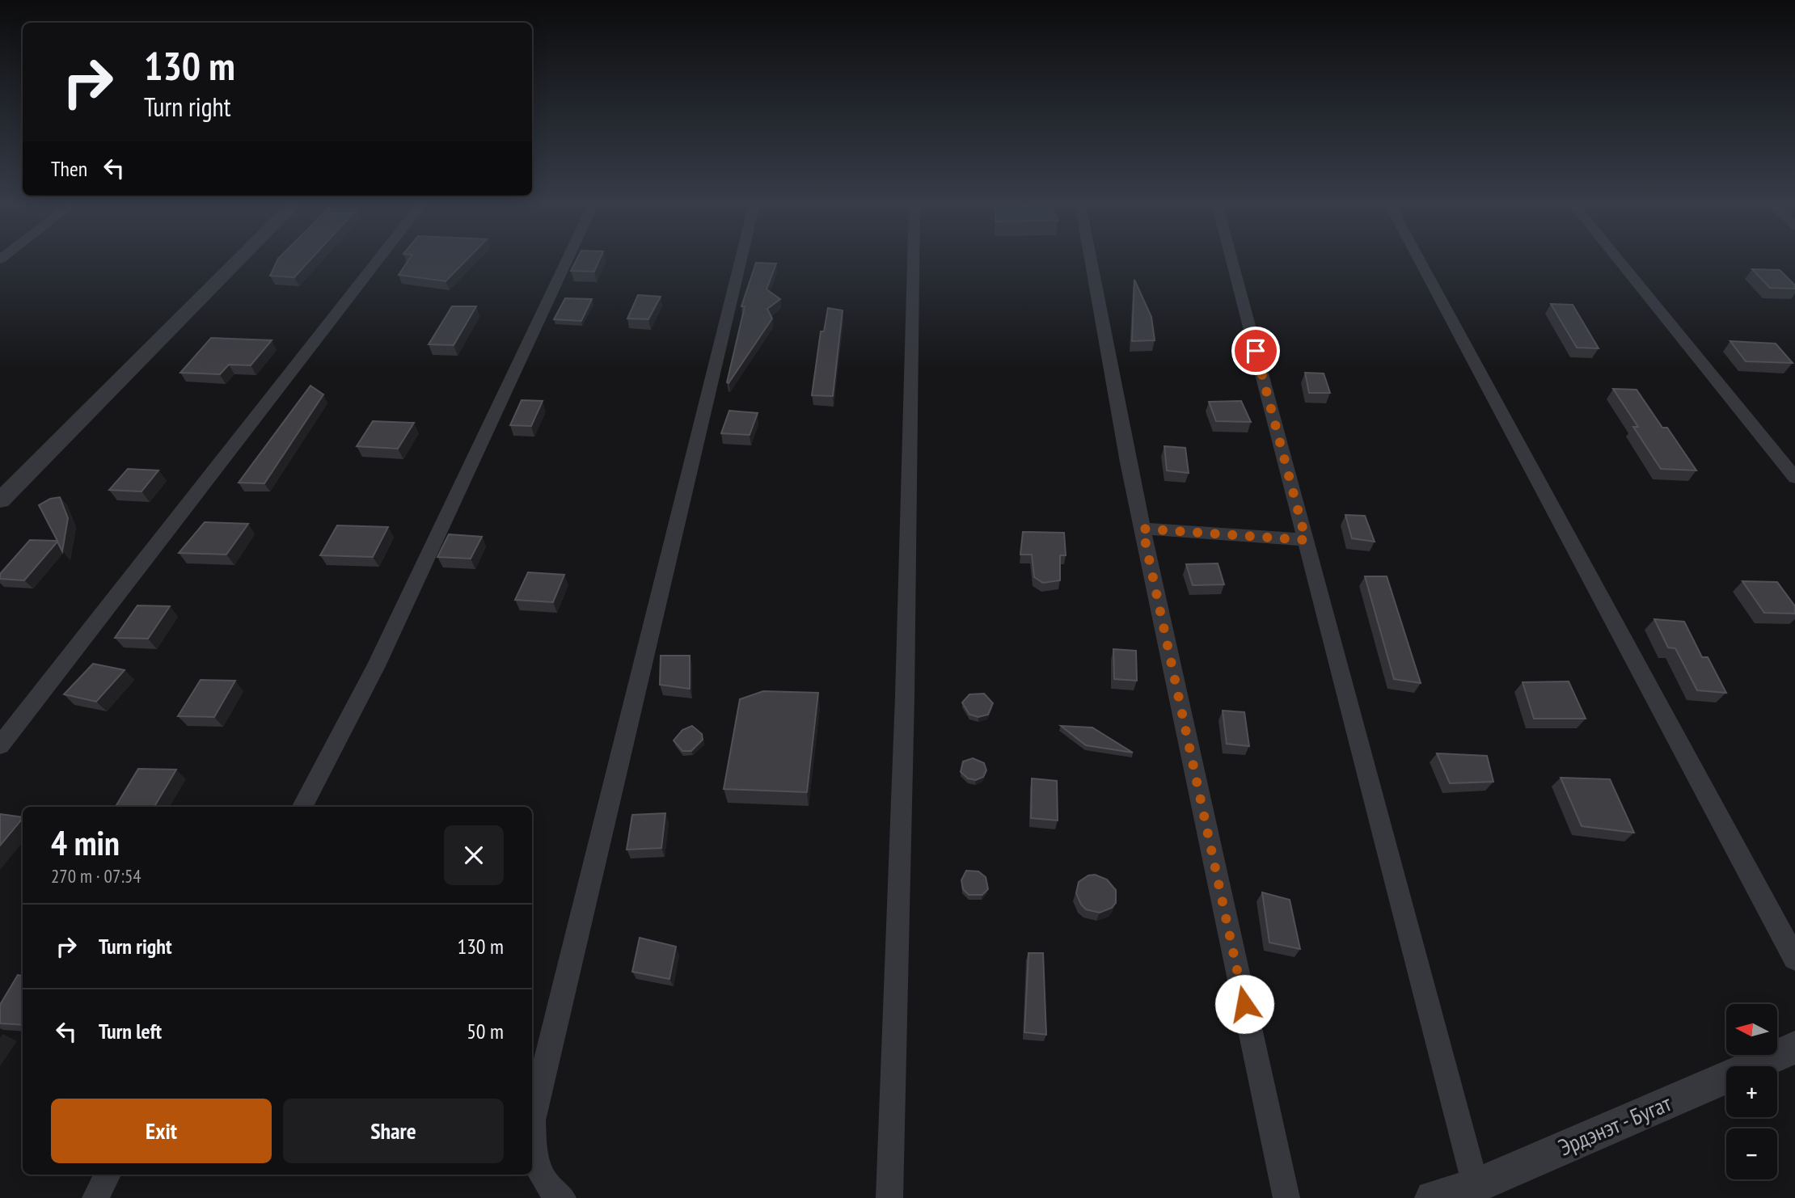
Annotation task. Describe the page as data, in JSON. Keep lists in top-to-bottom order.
{
  "streets": {
    "street": ["Эрдэнэт - Бугат"]
  },
  "north": "left",
  "page": {
    "turn": ["130 m", "Turn right"],
    "then": "Then",
    "heading": ["4 min", "270 m · 07:54"],
    "list": [
      {
        "name": "Turn right",
        "value": "130 m"
      },
      {
        "name": "Turn left",
        "value": "50 m"
      }
    ],
    "map_buttons": ["+", "−"],
    "buttons": ["Exit", "Share"]
  }
}
